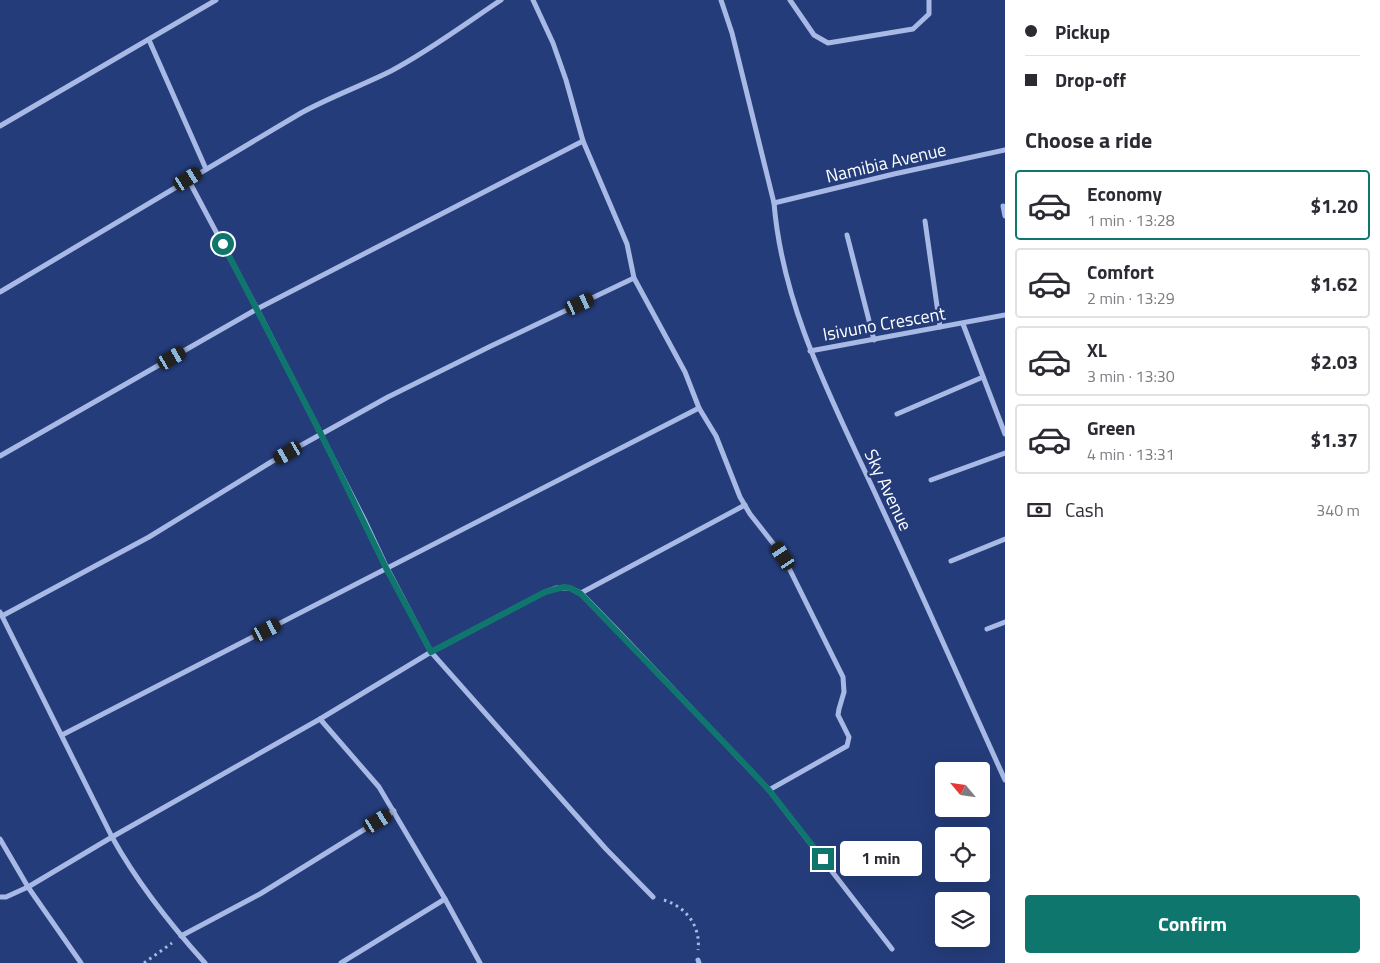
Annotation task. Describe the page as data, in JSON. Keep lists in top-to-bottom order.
{
  "streets": {
    "street": ["Namibia Avenue", "Isivuno Crescent", "Sky Avenue"]
  },
  "crossings": [
    ["Namibia Avenue", "Sky Avenue"],
    ["Isivuno Crescent", "Sky Avenue"]
  ],
  "north": "top left",
  "page": {
    "banner": ["Pickup", "Drop-off"],
    "heading": "Choose a ride",
    "list": [
      {
        "name": "Economy",
        "note": "1 min · 13:28",
        "value": "$1.20"
      },
      {
        "name": "Comfort",
        "note": "2 min · 13:29",
        "value": "$1.62"
      },
      {
        "name": "XL",
        "note": "3 min · 13:30",
        "value": "$2.03"
      },
      {
        "name": "Green",
        "note": "4 min · 13:31",
        "value": "$1.37"
      }
    ],
    "pay": ["Cash", "340 m"],
    "bubble": "1 min",
    "buttons": "Confirm"
  }
}
